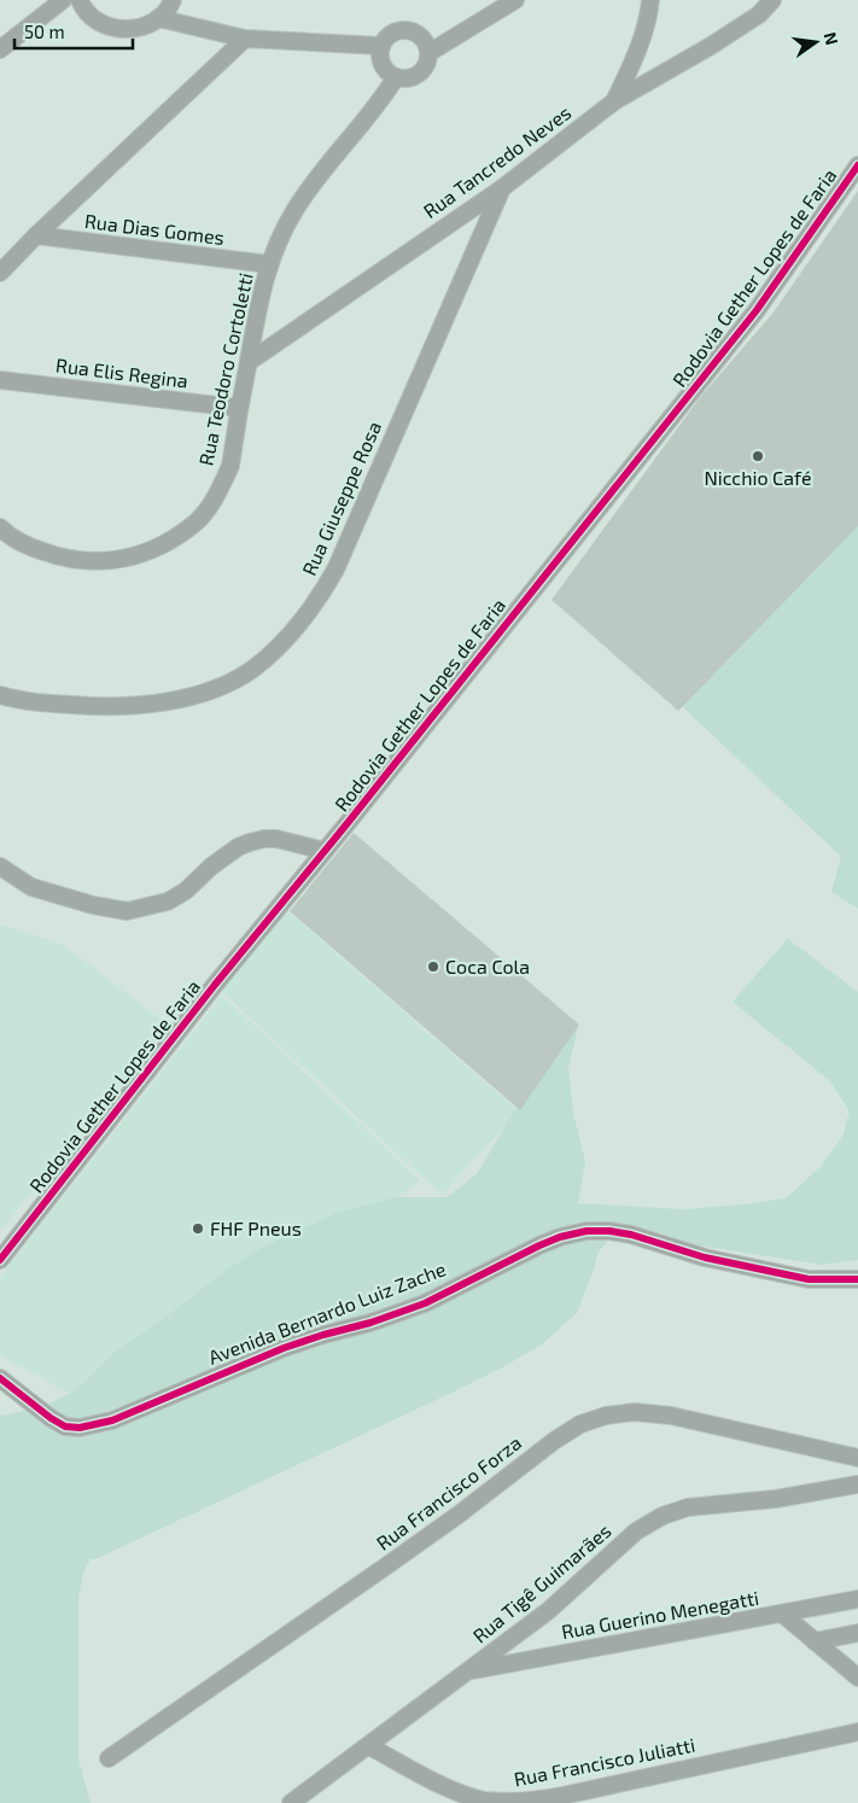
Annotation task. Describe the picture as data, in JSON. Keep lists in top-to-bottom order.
{
  "streets": {
    "street": [
      "Rua Tancredo Neves",
      "Rua Dias Gomes",
      "Rodovia Gether Lopes de Faria",
      "Rua Teodoro Cortoletti",
      "Rua Elis Regina",
      "Rua Giuseppe Rosa",
      "Avenida Bernardo Luiz Zache",
      "Rua Francisco Forza",
      "Rua Tigê Guimarães",
      "Rua Guerino Menegatti",
      "Rua Francisco Juliatti"
    ]
  },
  "crossings": [
    ["Rua Tancredo Neves", "Rua Teodoro Cortoletti"],
    ["Rua Tancredo Neves", "Rua Giuseppe Rosa"],
    ["Rua Dias Gomes", "Rua Teodoro Cortoletti"],
    ["Rua Teodoro Cortoletti", "Rua Elis Regina"],
    ["Rua Tigê Guimarães", "Rua Guerino Menegatti"],
    ["Rua Tigê Guimarães", "Rua Francisco Juliatti"]
  ],
  "places": ["Nicchio Café", "Coca Cola", "FHF Pneus"],
  "scale_bar": "50 m",
  "north": "right"
}
